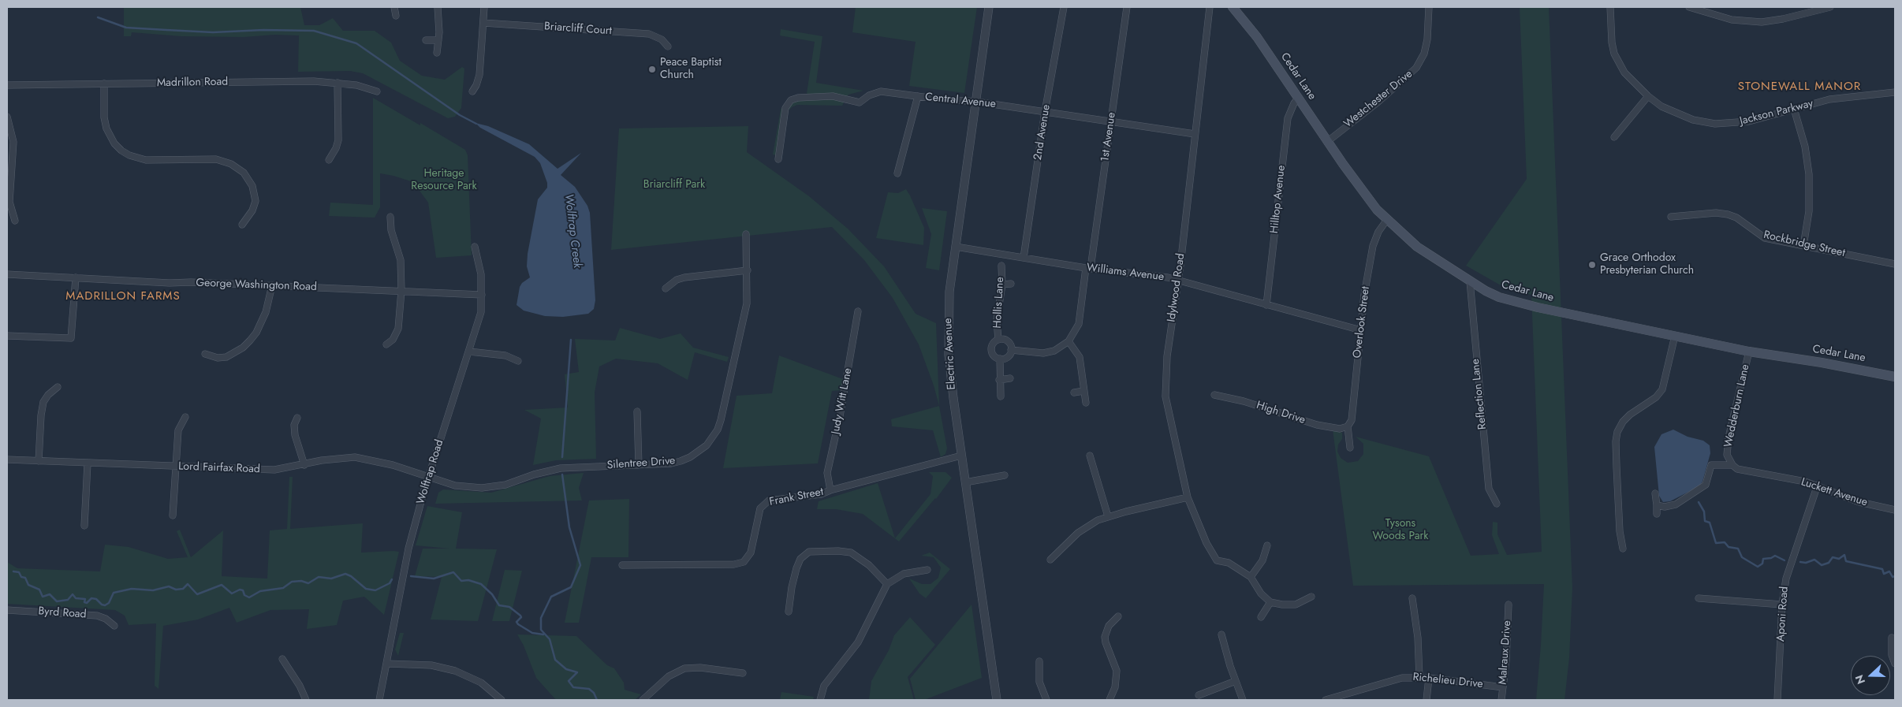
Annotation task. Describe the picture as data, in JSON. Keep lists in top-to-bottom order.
{
  "streets": {
    "main road": ["Cedar Lane"],
    "street": [
      "Briarcliff Court",
      "Madrillon Road",
      "Westchester Drive",
      "Central Avenue",
      "Jackson Parkway",
      "2nd Avenue",
      "1st Avenue",
      "Hilltop Avenue",
      "Rockbridge Street",
      "Williams Avenue",
      "George Washington Road",
      "Idylwood Road",
      "Hollis Lane",
      "Overlook Street",
      "Electric Avenue",
      "Reflection Lane",
      "Judy Witt Lane",
      "Wedderburn Lane",
      "High Drive",
      "Silentree Drive",
      "Lord Fairfax Road",
      "Wolftrap Road",
      "Luckett Avenue",
      "Frank Street",
      "Byrd Road",
      "Aponi Road",
      "Malraux Drive",
      "Richelieu Drive"
    ]
  },
  "crossings": [
    ["Cedar Lane", "Westchester Drive"],
    ["Cedar Lane", "Hilltop Avenue"],
    ["Cedar Lane", "Overlook Street"],
    ["Cedar Lane", "Reflection Lane"],
    ["Cedar Lane", "Wedderburn Lane"],
    ["Central Avenue", "2nd Avenue"],
    ["Central Avenue", "1st Avenue"],
    ["Central Avenue", "Idylwood Road"],
    ["Central Avenue", "Electric Avenue"],
    ["2nd Avenue", "Williams Avenue"],
    ["1st Avenue", "Williams Avenue"],
    ["Hilltop Avenue", "Williams Avenue"],
    ["Williams Avenue", "Idylwood Road"],
    ["Williams Avenue", "Overlook Street"],
    ["Williams Avenue", "Electric Avenue"],
    ["George Washington Road", "Wolftrap Road"],
    ["Overlook Street", "High Drive"],
    ["Electric Avenue", "Frank Street"],
    ["Judy Witt Lane", "Frank Street"],
    ["Wedderburn Lane", "Luckett Avenue"],
    ["Silentree Drive", "Lord Fairfax Road"],
    ["Silentree Drive", "Wolftrap Road"],
    ["Lord Fairfax Road", "Wolftrap Road"],
    ["Luckett Avenue", "Aponi Road"],
    ["Malraux Drive", "Richelieu Drive"]
  ],
  "districts": ["STONEWALL MANOR", "MADRILLON FARMS"],
  "water": ["Wolftrap Creek"],
  "parks": ["Heritage Resource Park", "Briarcliff Park", "Tysons Woods Park"],
  "places": ["Peace Baptist Church", "Grace Orthodox Presbyterian Church"],
  "north": "left"
}
